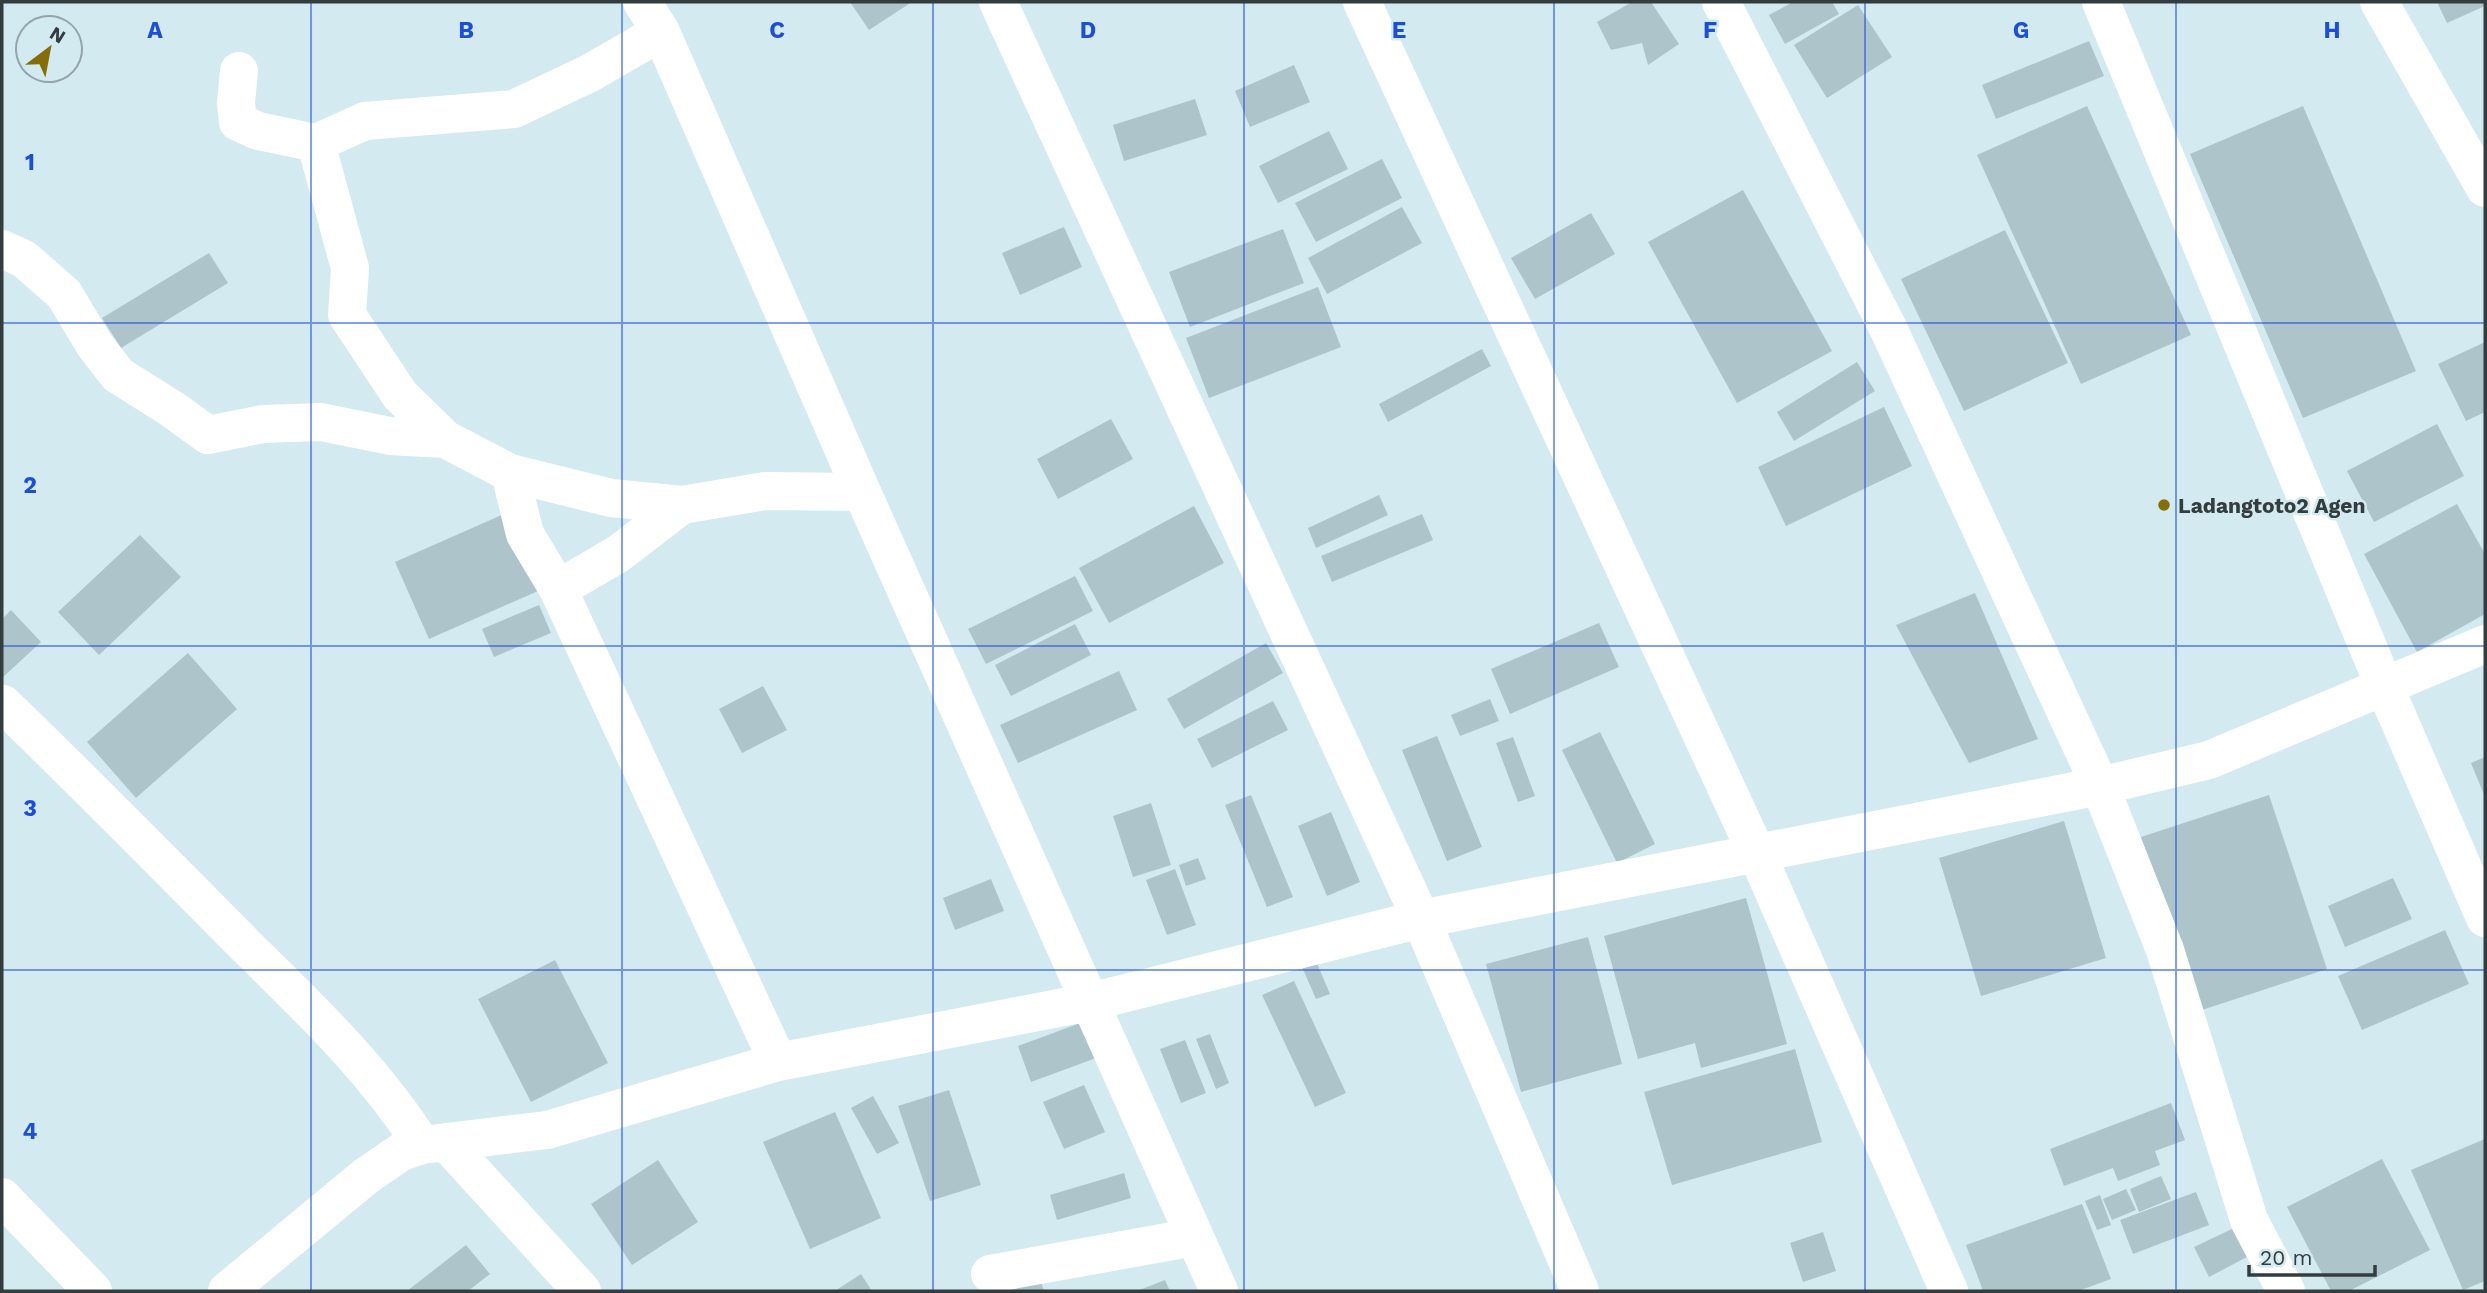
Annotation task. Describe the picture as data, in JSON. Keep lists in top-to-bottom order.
{
  "places": ["Ladangtoto2 Agen"],
  "scale_bar": "20 m",
  "north": "top right",
  "grid": {
    "columns": [
      "A",
      "B",
      "C",
      "D",
      "E",
      "F",
      "G",
      "H"
    ],
    "rows": [
      "1",
      "2",
      "3",
      "4"
    ]
  }
}
